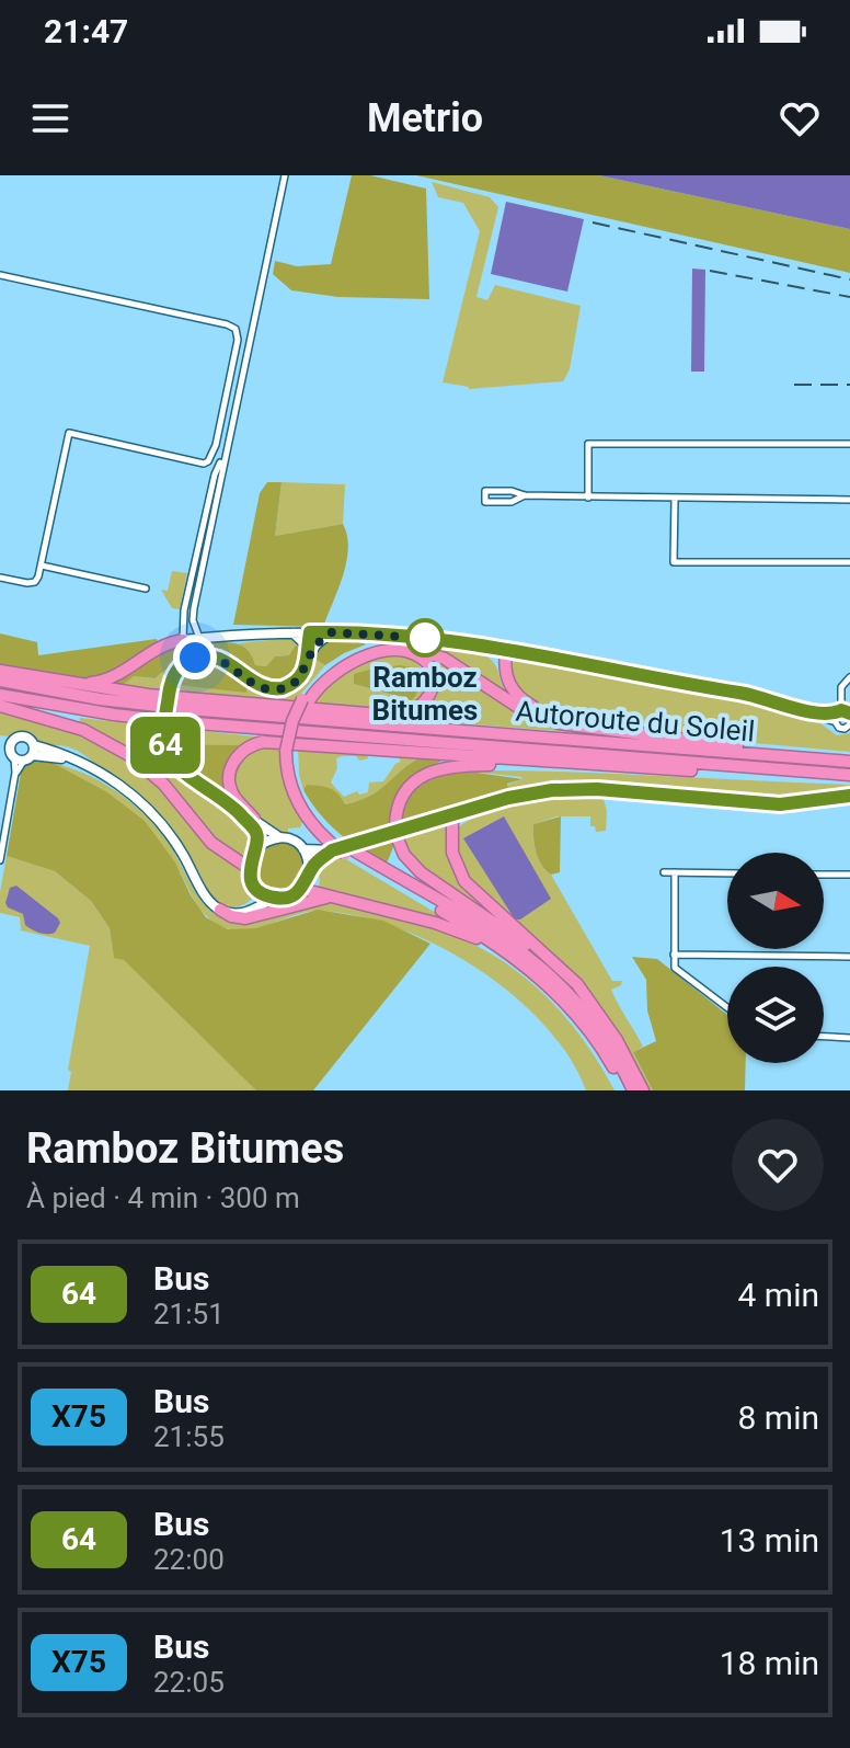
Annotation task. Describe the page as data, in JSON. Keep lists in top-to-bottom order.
{
  "streets": {
    "highway": ["Autoroute du Soleil"]
  },
  "places": ["Ramboz Bitumes"],
  "lines": ["bus line 64"],
  "north": "right",
  "page": {
    "status": "21:47",
    "header": "Metrio",
    "on_map": "64",
    "heading": ["Ramboz Bitumes", "À pied · 4 min · 300 m"],
    "list": [
      {
        "mark": "64",
        "name": "Bus",
        "note": "21:51",
        "value": "4 min"
      },
      {
        "mark": "X75",
        "name": "Bus",
        "note": "21:55",
        "value": "8 min"
      },
      {
        "mark": "64",
        "name": "Bus",
        "note": "22:00",
        "value": "13 min"
      },
      {
        "mark": "X75",
        "name": "Bus",
        "note": "22:05",
        "value": "18 min"
      }
    ]
  }
}
